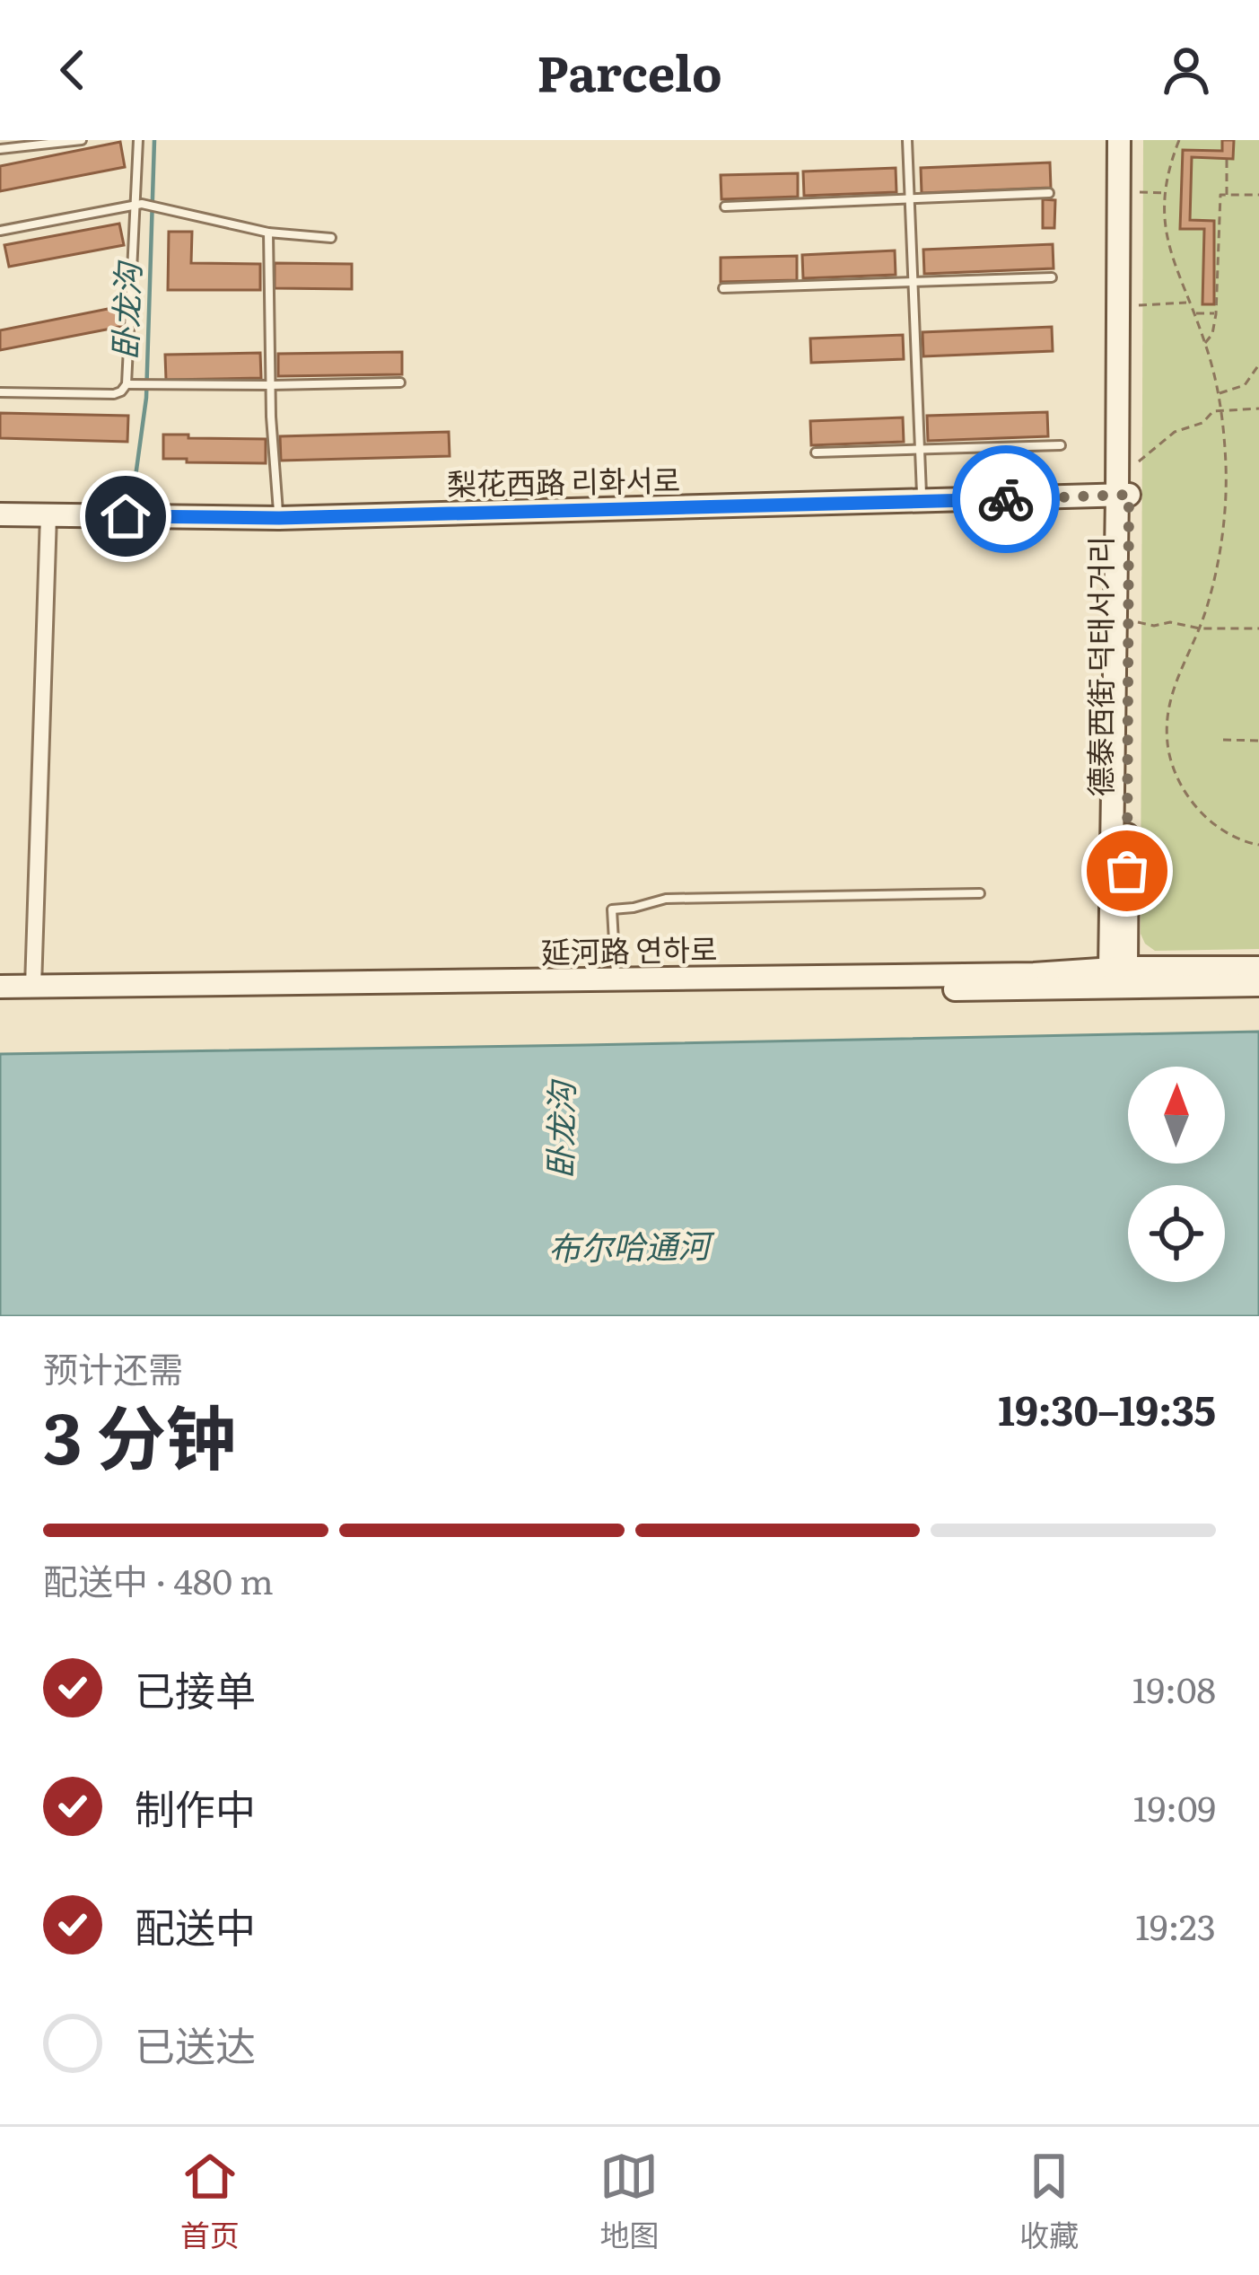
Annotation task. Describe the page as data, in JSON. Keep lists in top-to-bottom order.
{
  "streets": {
    "main road": ["梨花西路 리화서로", "德泰西街 덕태서거리", "延河路 연하로"]
  },
  "crossings": [
    ["梨花西路 리화서로", "德泰西街 덕태서거리"],
    ["德泰西街 덕태서거리", "延河路 연하로"]
  ],
  "water": ["卧龙沟", "布尔哈通河"],
  "north": "top",
  "page": {
    "header": "Parcelo",
    "heading": ["3 分钟", "预计还需", "19:30–19:35"],
    "bar": "配送中 · 480 m",
    "list": [
      ["已接单", "19:08"],
      ["制作中", "19:09"],
      ["配送中", "19:23"],
      "已送达"
    ],
    "tabs": ["首页", "地图", "收藏"]
  }
}
